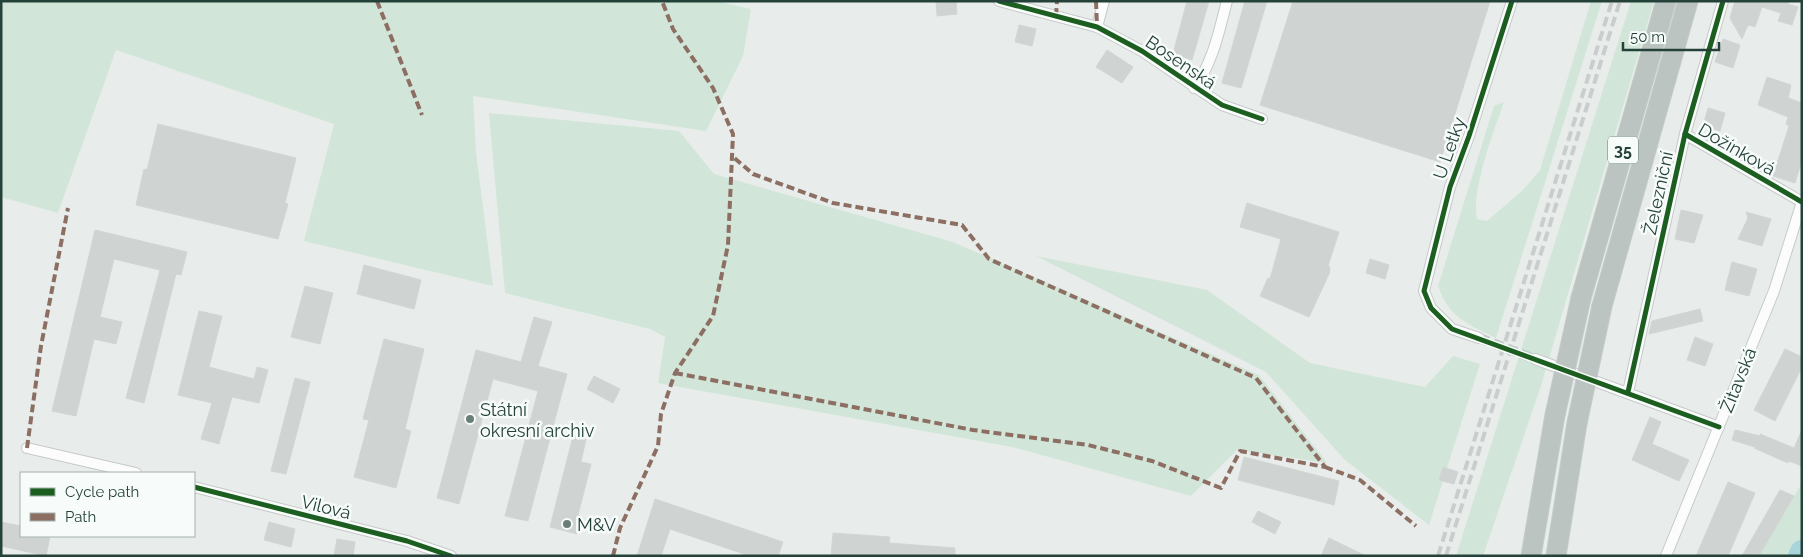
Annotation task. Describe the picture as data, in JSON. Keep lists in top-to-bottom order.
{
  "streets": {
    "highway": ["35"],
    "street": [
      "Bosenská",
      "U Letky",
      "Dožínková",
      "Železniční",
      "Žitavská",
      "Vilová"
    ]
  },
  "crossings": [
    ["Dožínková", "Železniční"],
    ["Dožínková", "Žitavská"]
  ],
  "places": ["Státní okresní archiv", "M&V"],
  "legend": ["Cycle path", "Path"],
  "scale_bar": "50 m"
}
